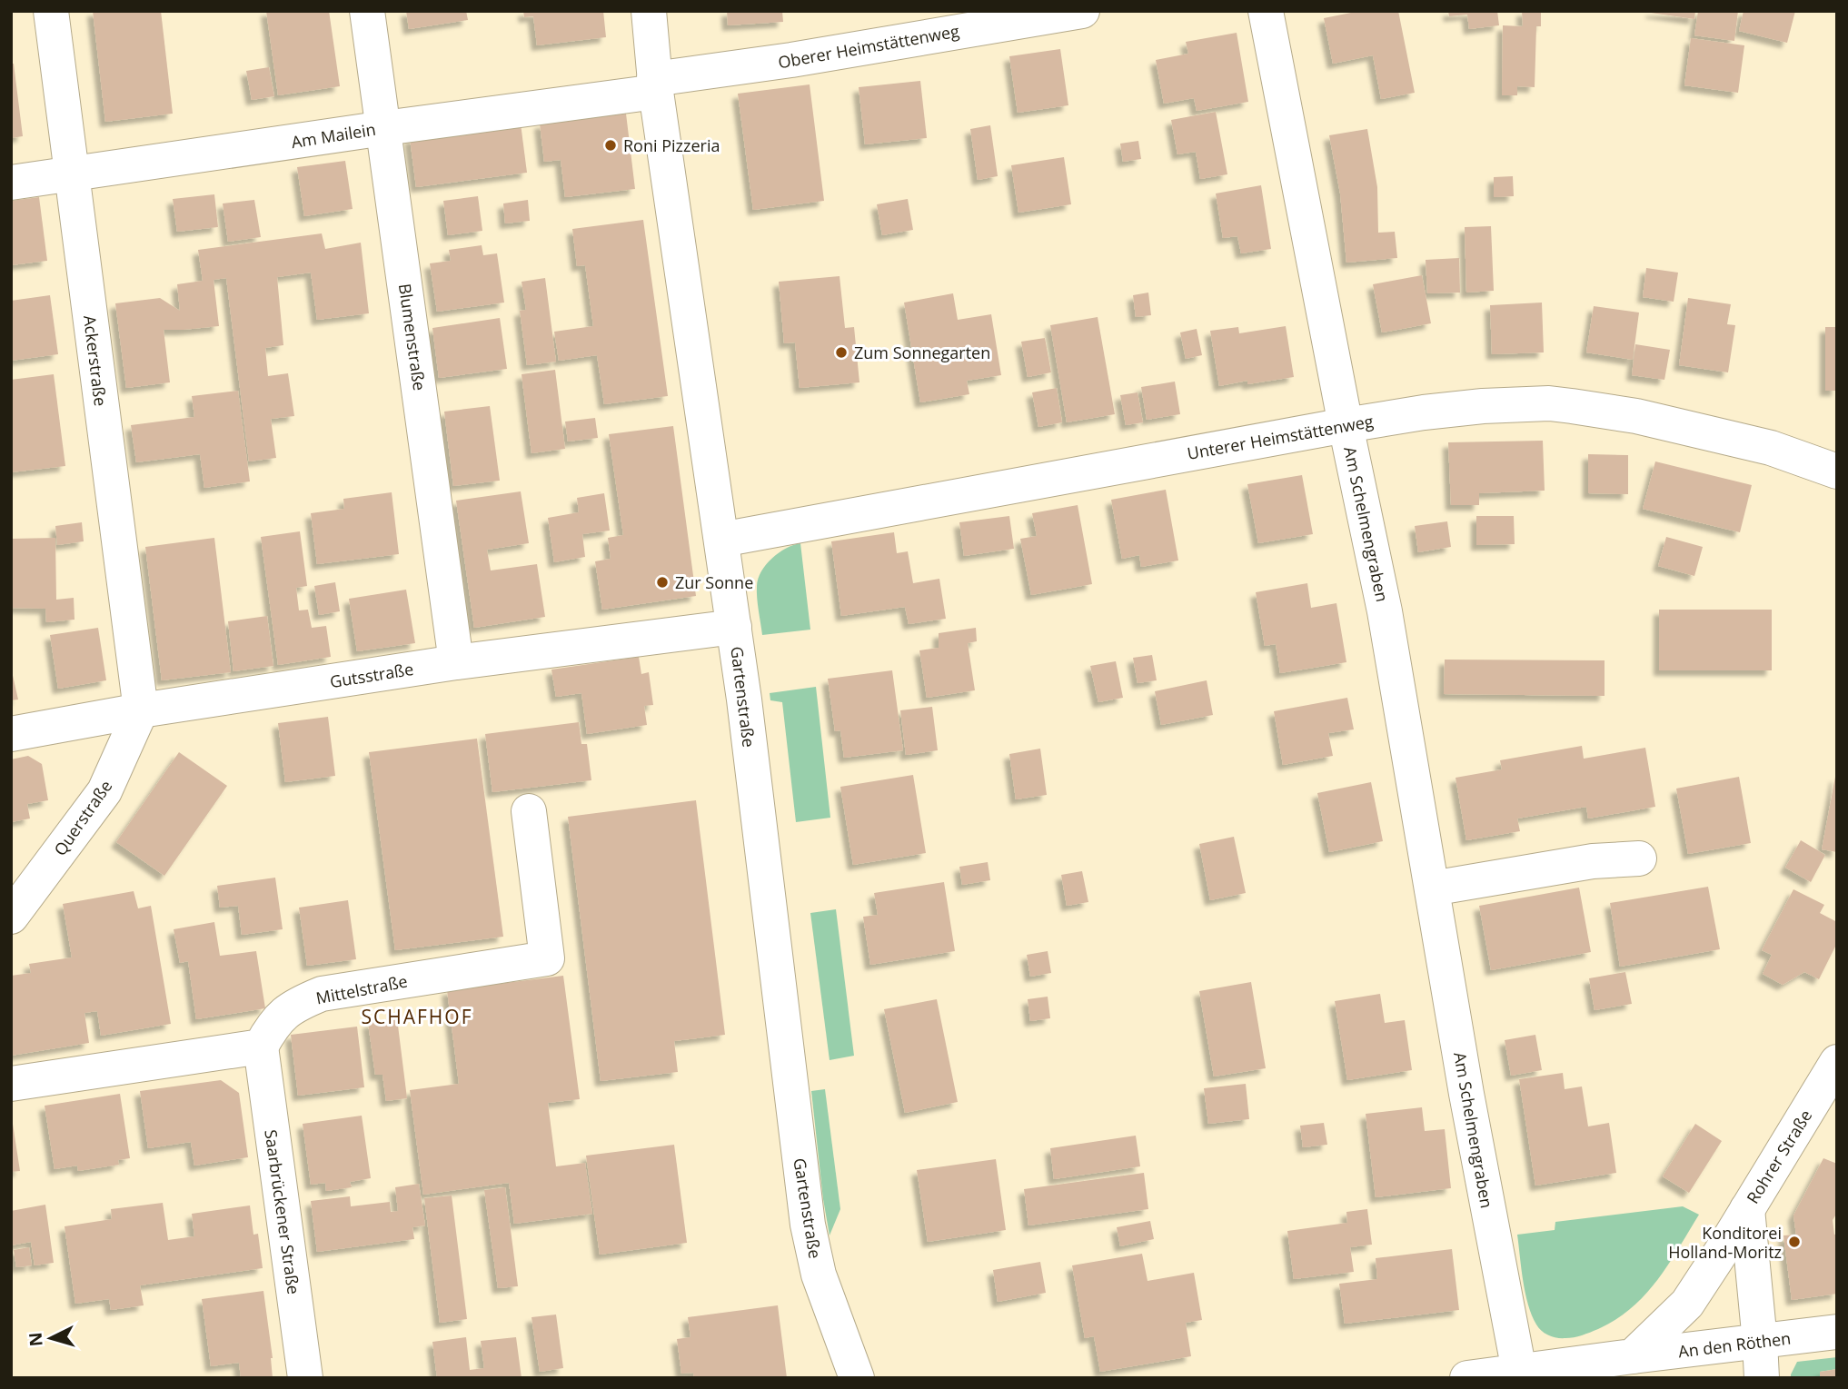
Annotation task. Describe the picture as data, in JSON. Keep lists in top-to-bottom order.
{
  "streets": {
    "street": [
      "Oberer Heimstättenweg",
      "Am Mailein",
      "Blumenstraße",
      "Ackerstraße",
      "Unterer Heimstättenweg",
      "Am Schelmengraben",
      "Gutsstraße",
      "Gartenstraße",
      "Querstraße",
      "Mittelstraße",
      "Rohrer Straße",
      "Saarbrückener Straße",
      "An den Röthen"
    ]
  },
  "crossings": [
    ["Oberer Heimstättenweg", "Am Mailein"],
    ["Oberer Heimstättenweg", "Gartenstraße"],
    ["Am Mailein", "Blumenstraße"],
    ["Am Mailein", "Ackerstraße"],
    ["Am Mailein", "Gartenstraße"],
    ["Blumenstraße", "Gutsstraße"],
    ["Ackerstraße", "Gutsstraße"],
    ["Ackerstraße", "Querstraße"],
    ["Unterer Heimstättenweg", "Am Schelmengraben"],
    ["Unterer Heimstättenweg", "Gartenstraße"],
    ["Gutsstraße", "Gartenstraße"],
    ["Gutsstraße", "Querstraße"],
    ["Mittelstraße", "Saarbrückener Straße"],
    ["Rohrer Straße", "An den Röthen"]
  ],
  "districts": ["SCHAFHOF"],
  "places": [
    "Roni Pizzeria",
    "Zum Sonnegarten",
    "Zur Sonne",
    "Konditorei Holland-Moritz"
  ],
  "north": "left"
}
